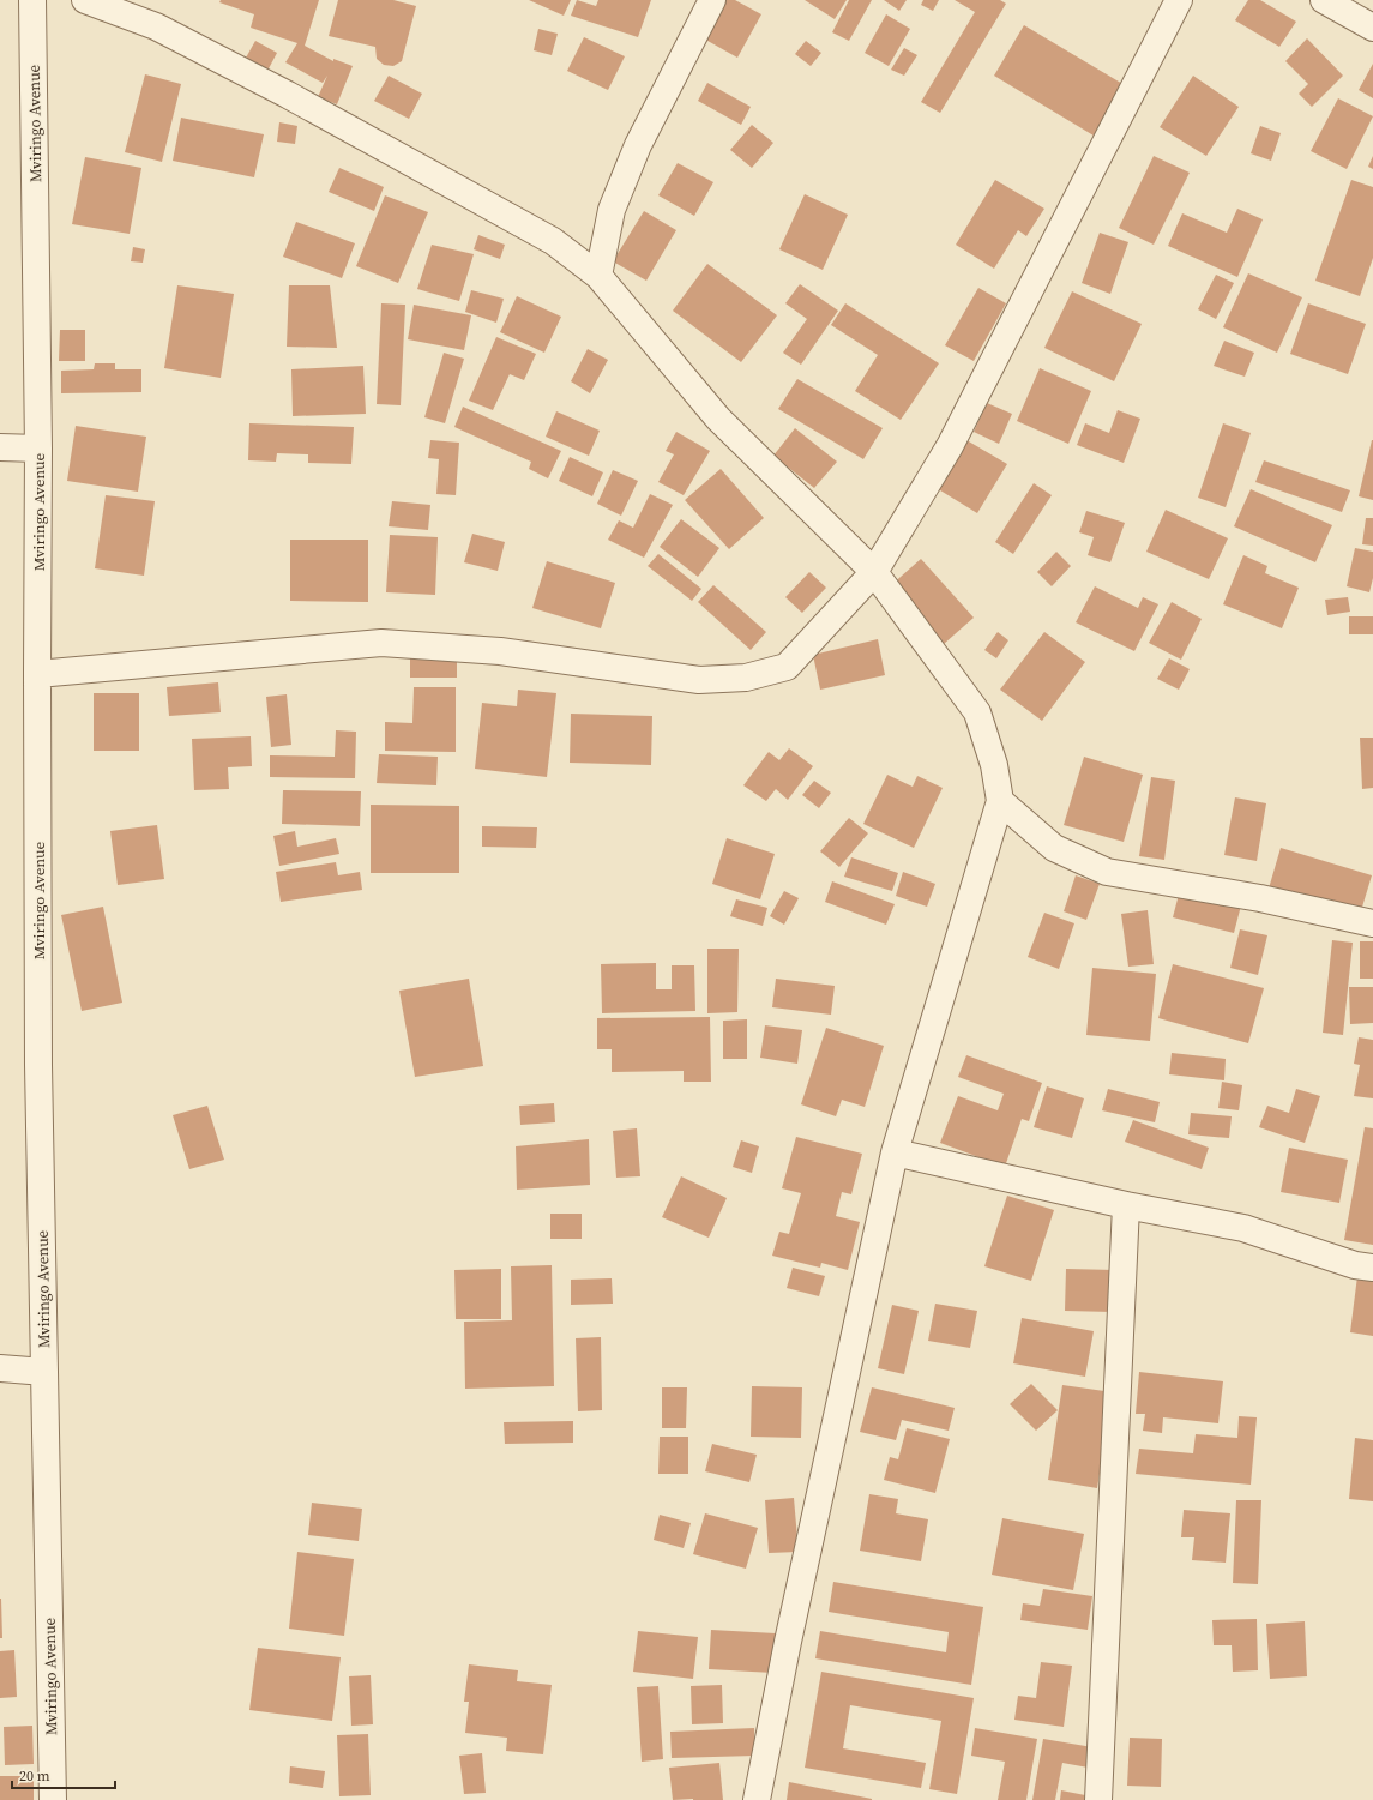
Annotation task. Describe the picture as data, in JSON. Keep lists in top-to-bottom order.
{
  "streets": {
    "street": ["Mviringo Avenue"]
  },
  "scale_bar": "20 m"
}
